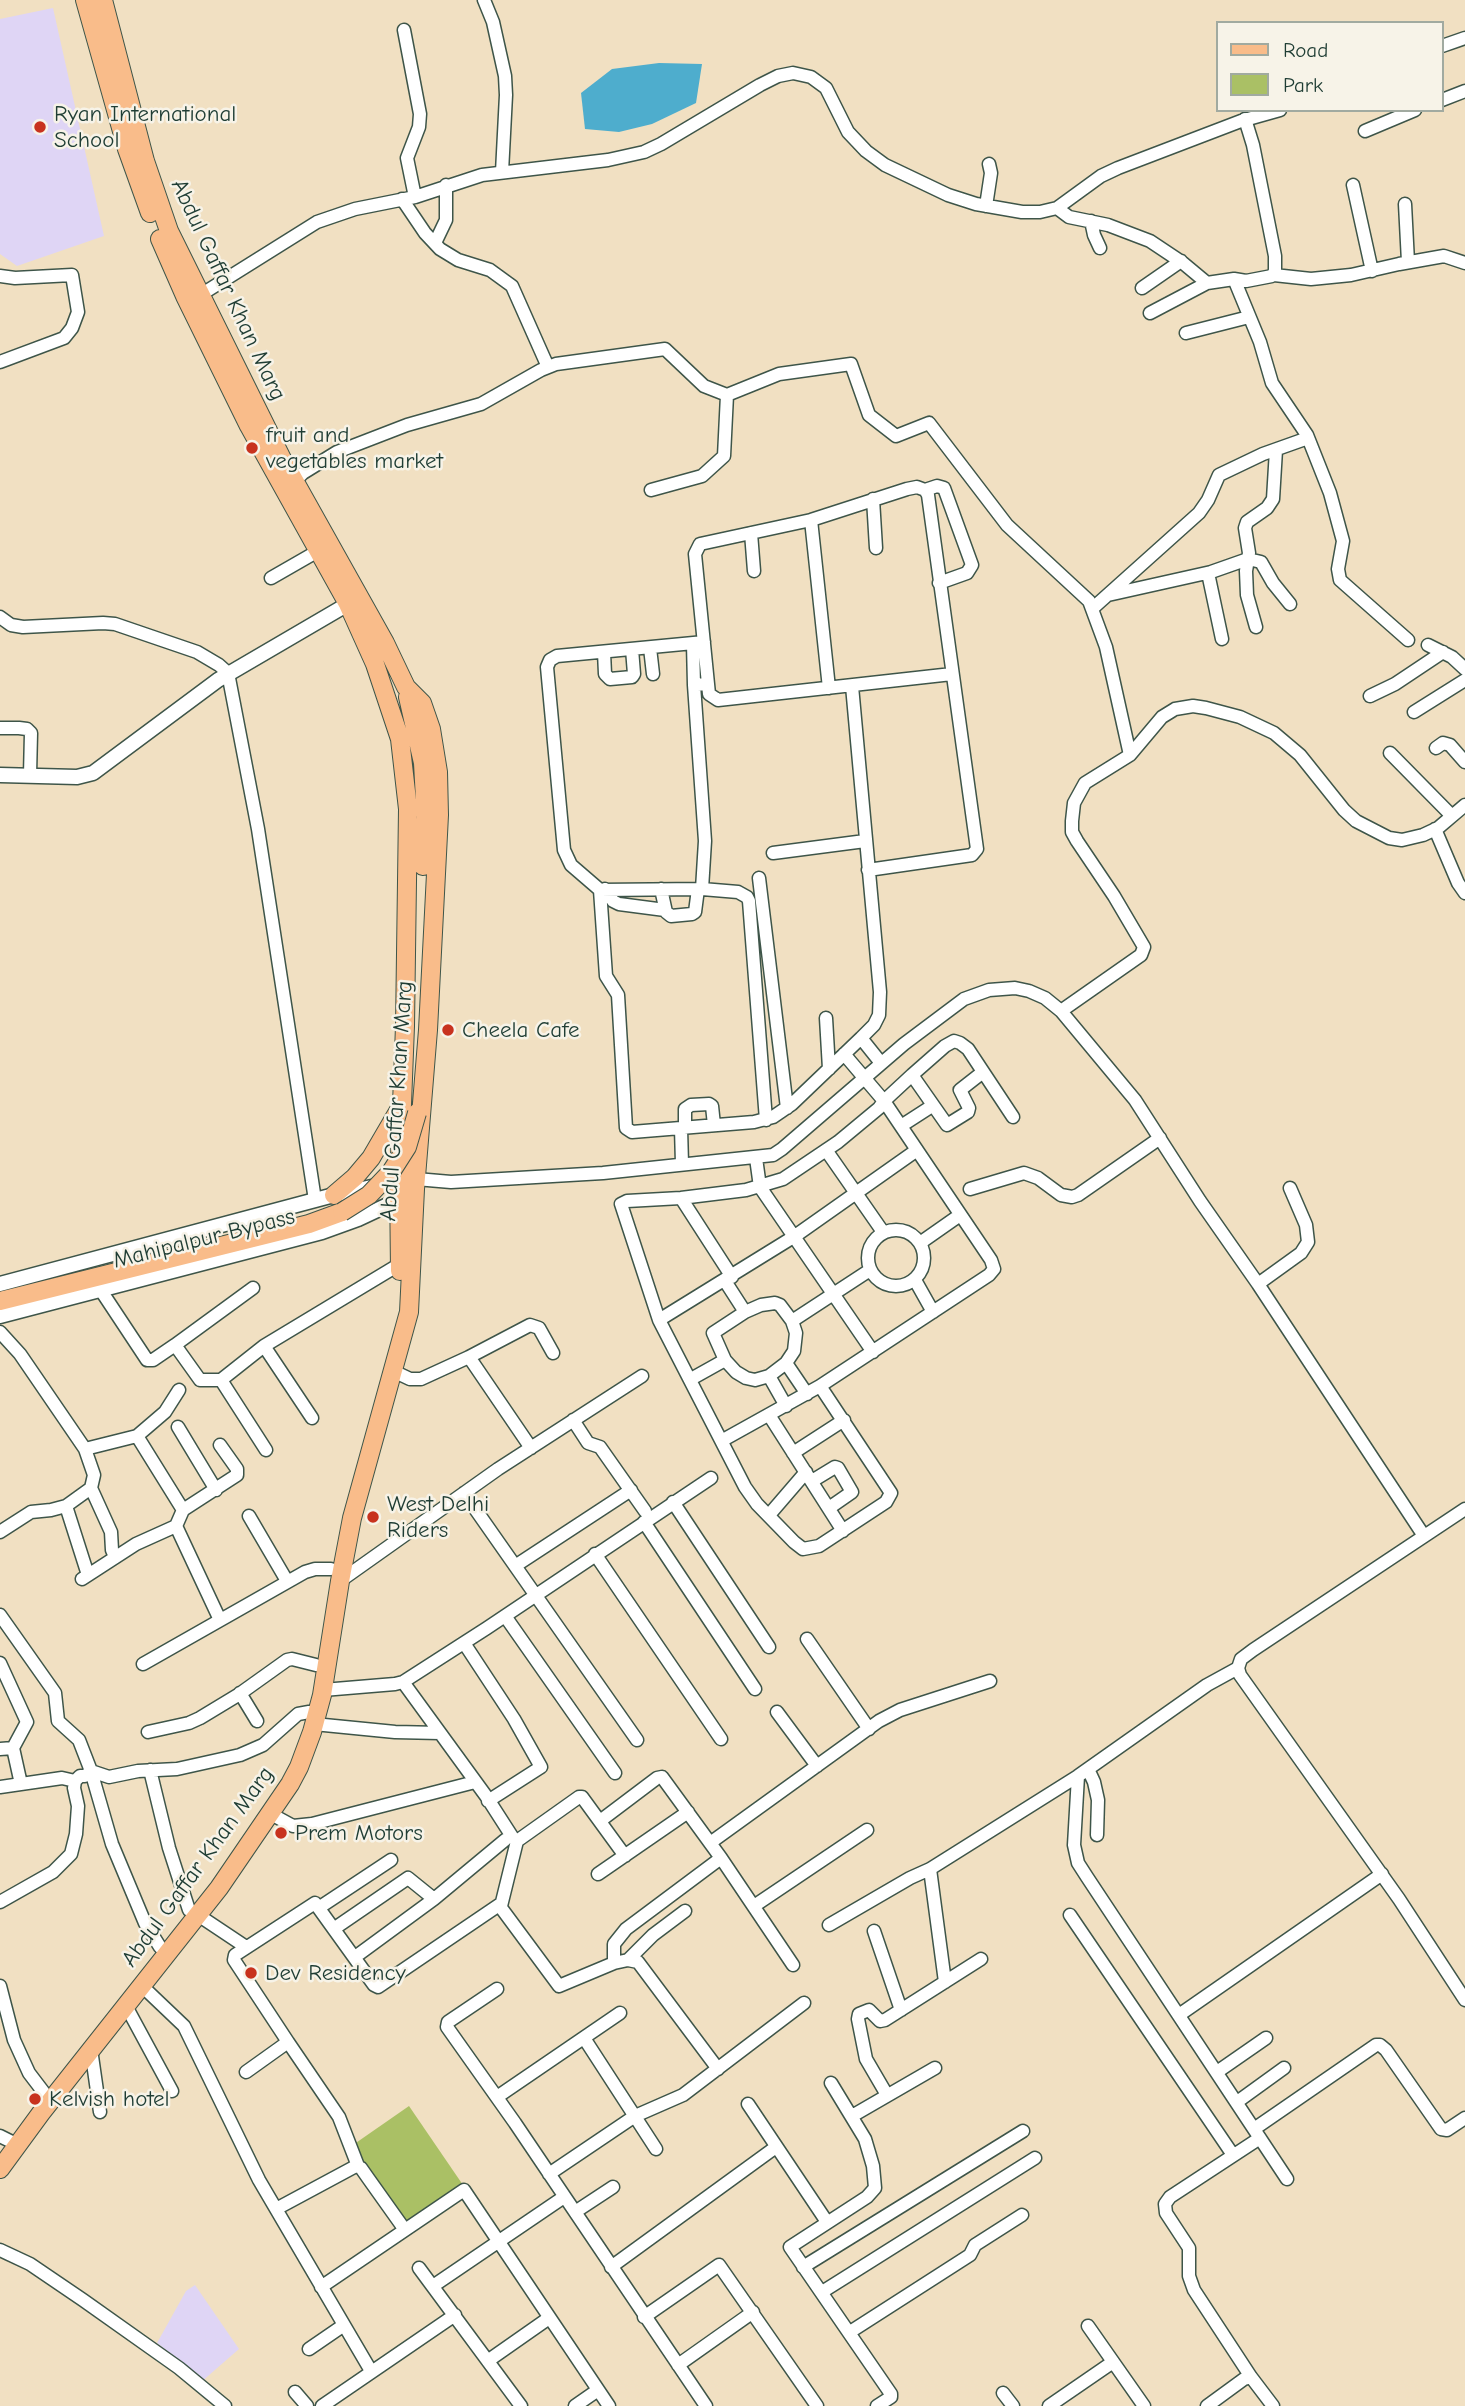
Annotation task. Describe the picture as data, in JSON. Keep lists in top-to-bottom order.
{
  "streets": {
    "main road": ["Abdul Gaffar Khan Marg"],
    "street": ["Mahipalpur Bypass"]
  },
  "crossings": [
    ["Abdul Gaffar Khan Marg", "Mahipalpur Bypass"]
  ],
  "places": [
    "Ryan International School",
    "fruit and vegetables market",
    "Cheela Cafe",
    "West Delhi Riders",
    "Prem Motors",
    "Dev Residency",
    "Kelvish hotel"
  ],
  "legend": ["Road", "Park"]
}
